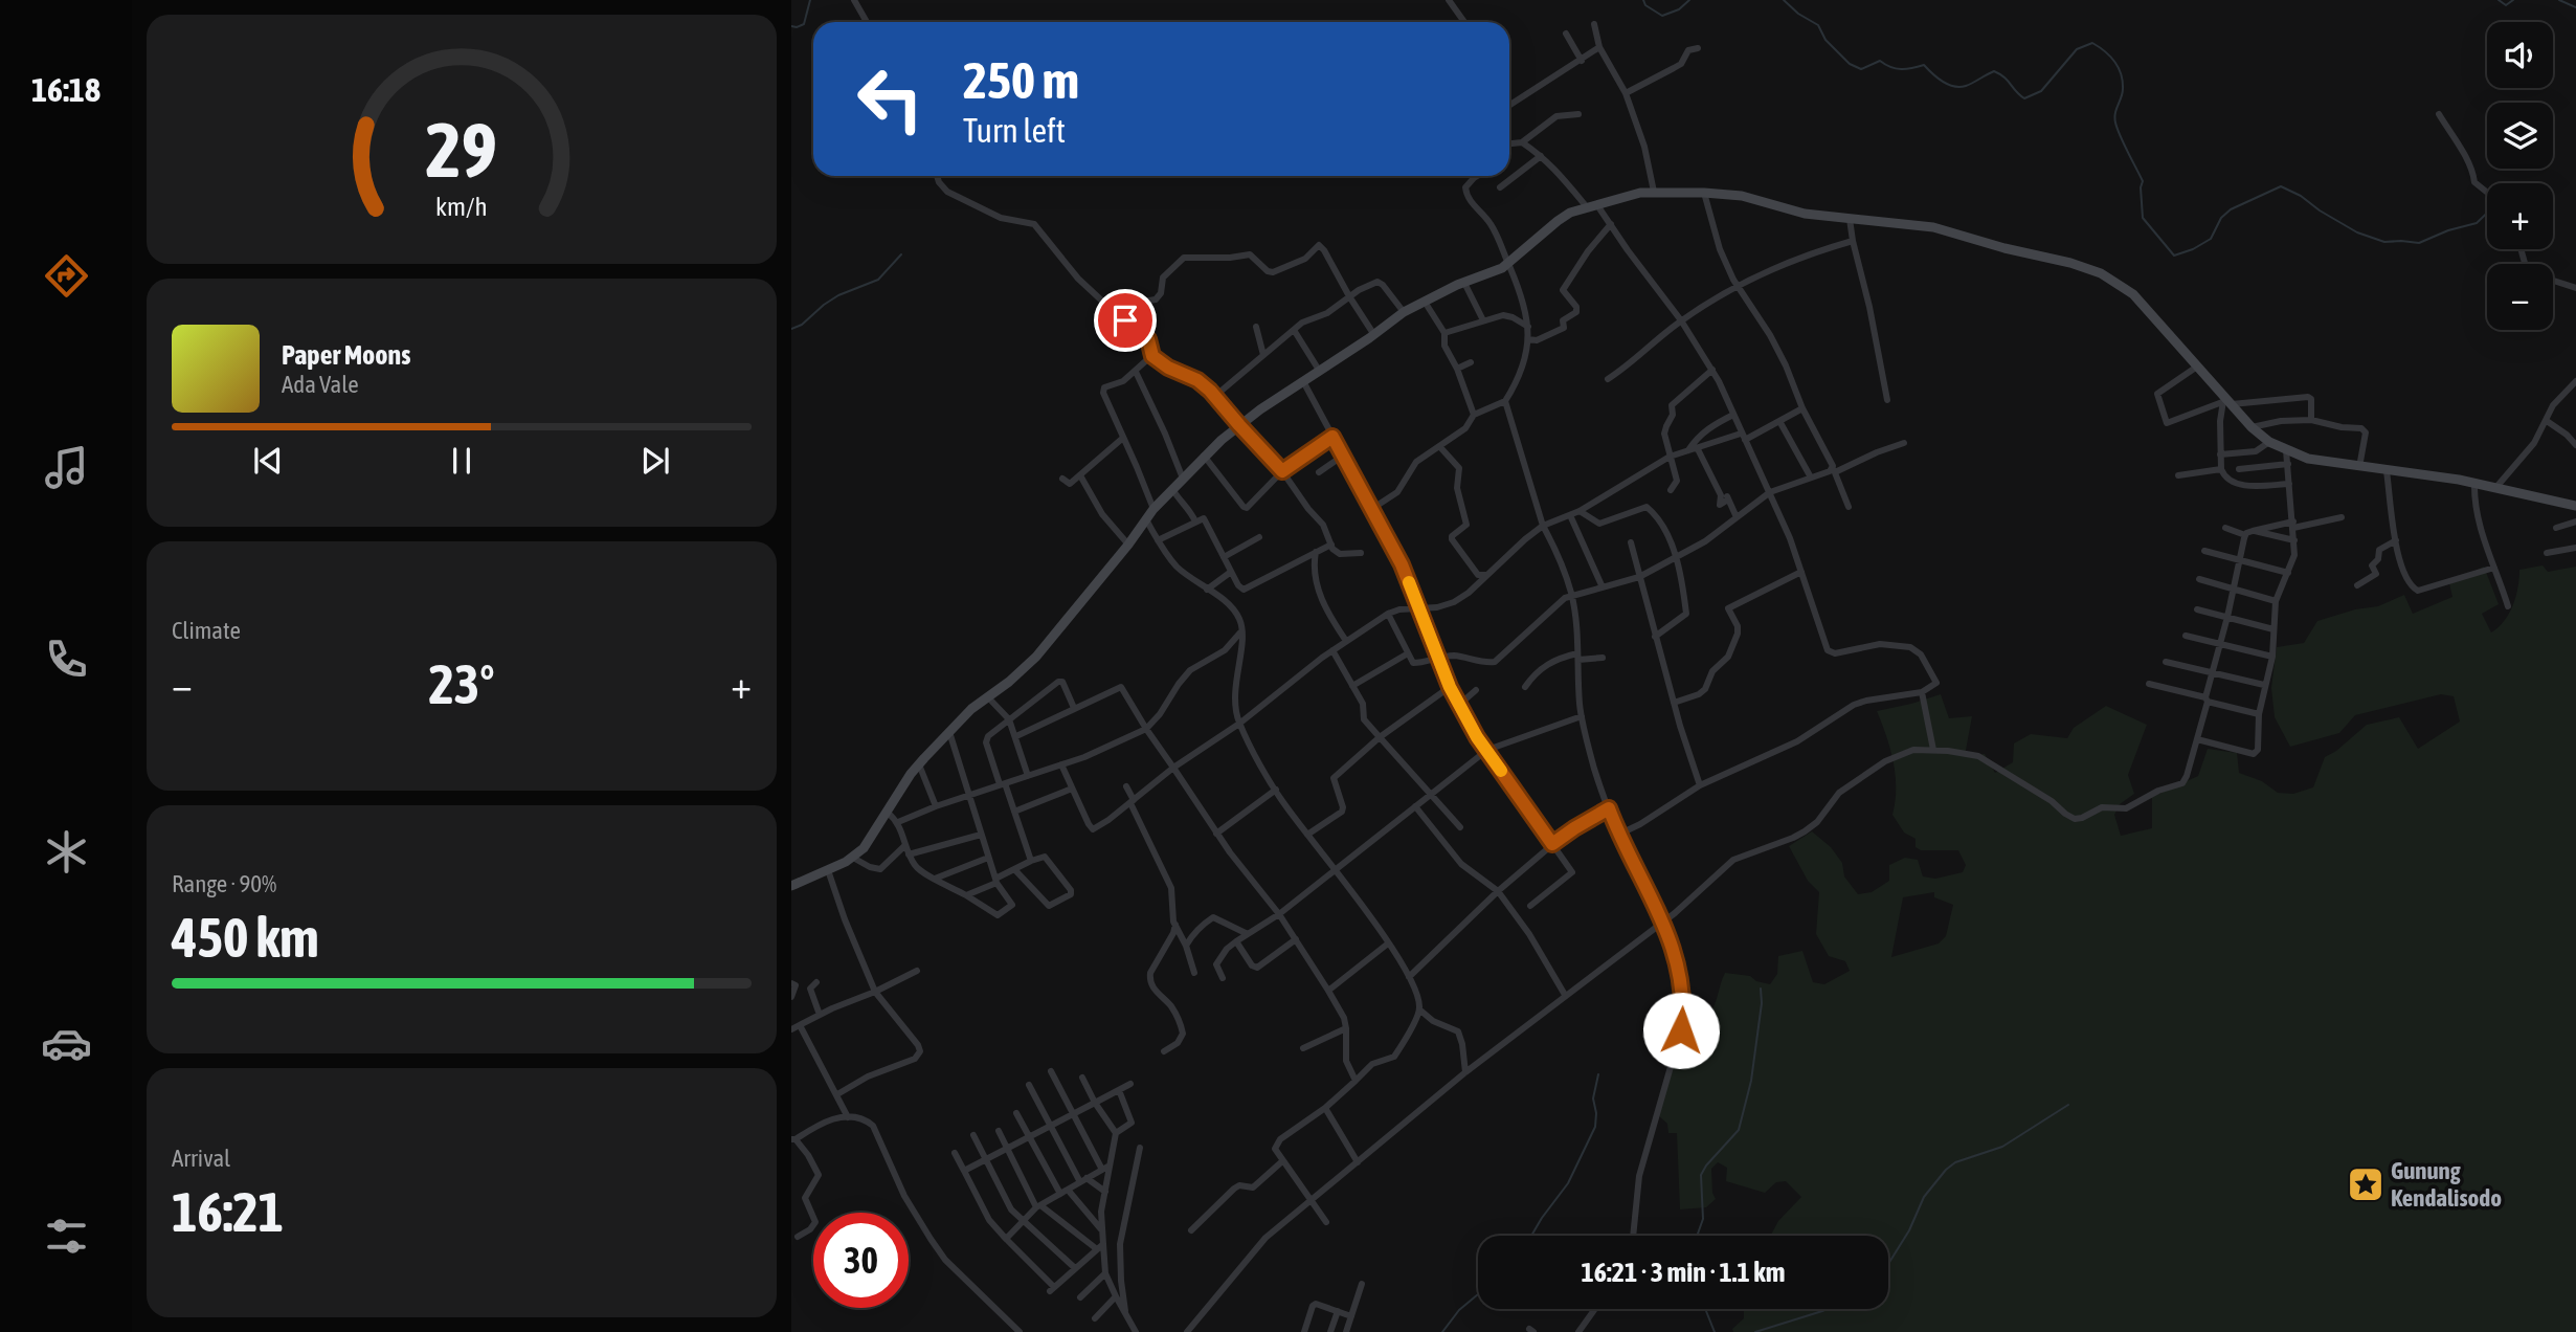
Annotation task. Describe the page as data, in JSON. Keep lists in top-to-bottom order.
{
  "places": {
    "place": ["Gunung Kendalisodo"]
  },
  "page": {
    "tabs": "16:18",
    "map_buttons": ["+", "−"],
    "turn": ["250 m", "Turn left"],
    "song": ["Paper Moons", "Ada Vale"],
    "tile": [
      "Climate",
      ["Range · 90%", "450 km"],
      ["Arrival", "16:21"]
    ],
    "heat": ["−", "23°", "+"],
    "limit": "30",
    "trip": "16:21 · 3 min · 1.1 km",
    "gauge": ["29", "km/h"]
  }
}
